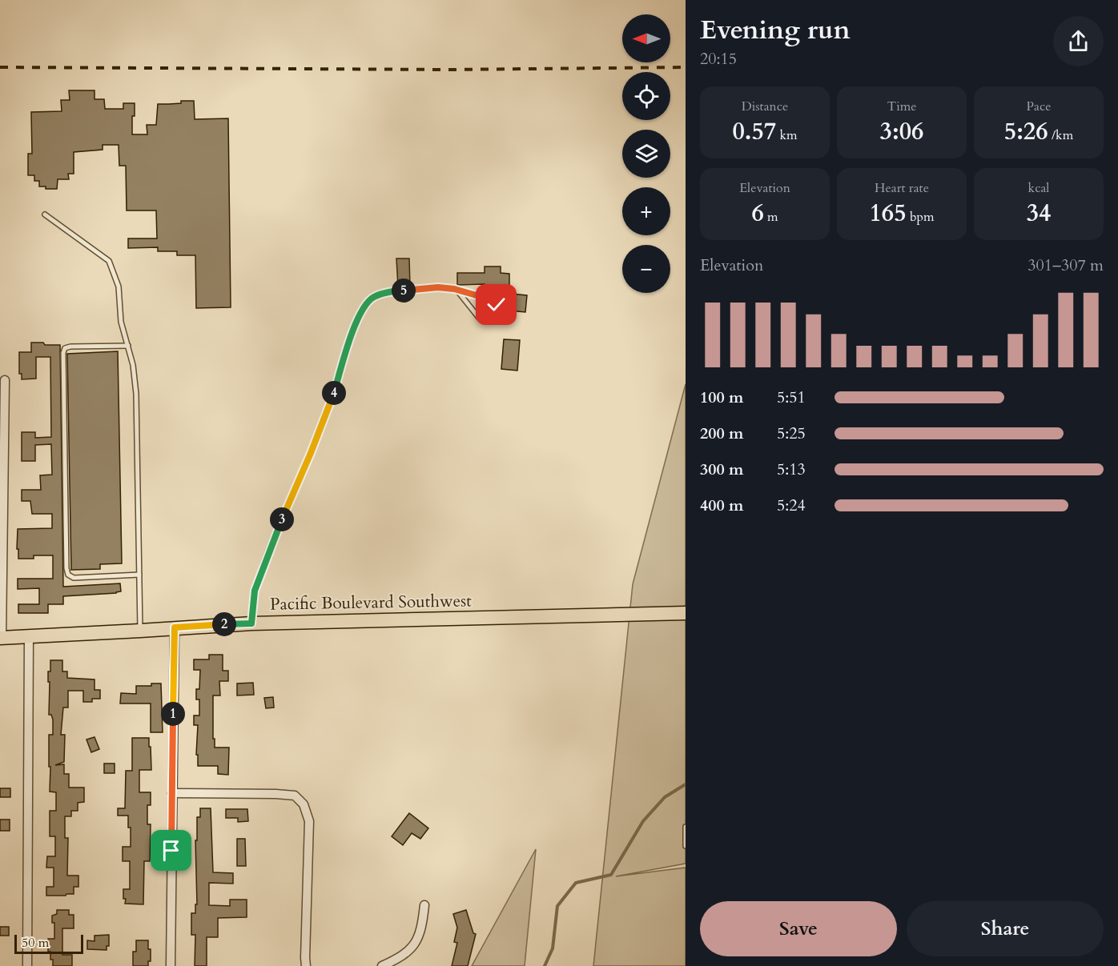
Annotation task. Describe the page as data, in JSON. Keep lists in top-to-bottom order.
{
  "streets": {
    "main road": ["Pacific Boulevard Southwest"]
  },
  "scale_bar": "50 m",
  "north": "left",
  "page": {
    "heading": ["Evening run", "20:15"],
    "map_buttons": ["+", "−"],
    "stats": [
      ["Distance", "0.57 km"],
      ["Time", "3:06"],
      ["Pace", "5:26 /km"],
      ["Elevation", "6 m"],
      ["Heart rate", "165 bpm"],
      ["kcal", "34"]
    ],
    "chart": ["Elevation", "301–307 m"],
    "pins": [
      "5",
      "4",
      "3",
      "2",
      "1"
    ],
    "list": [
      {
        "name": "100 m",
        "note": "5:51"
      },
      {
        "name": "200 m",
        "note": "5:25"
      },
      {
        "name": "300 m",
        "note": "5:13"
      },
      {
        "name": "400 m",
        "note": "5:24"
      }
    ],
    "buttons": ["Save", "Share"],
    "scale": "50 m"
  }
}
